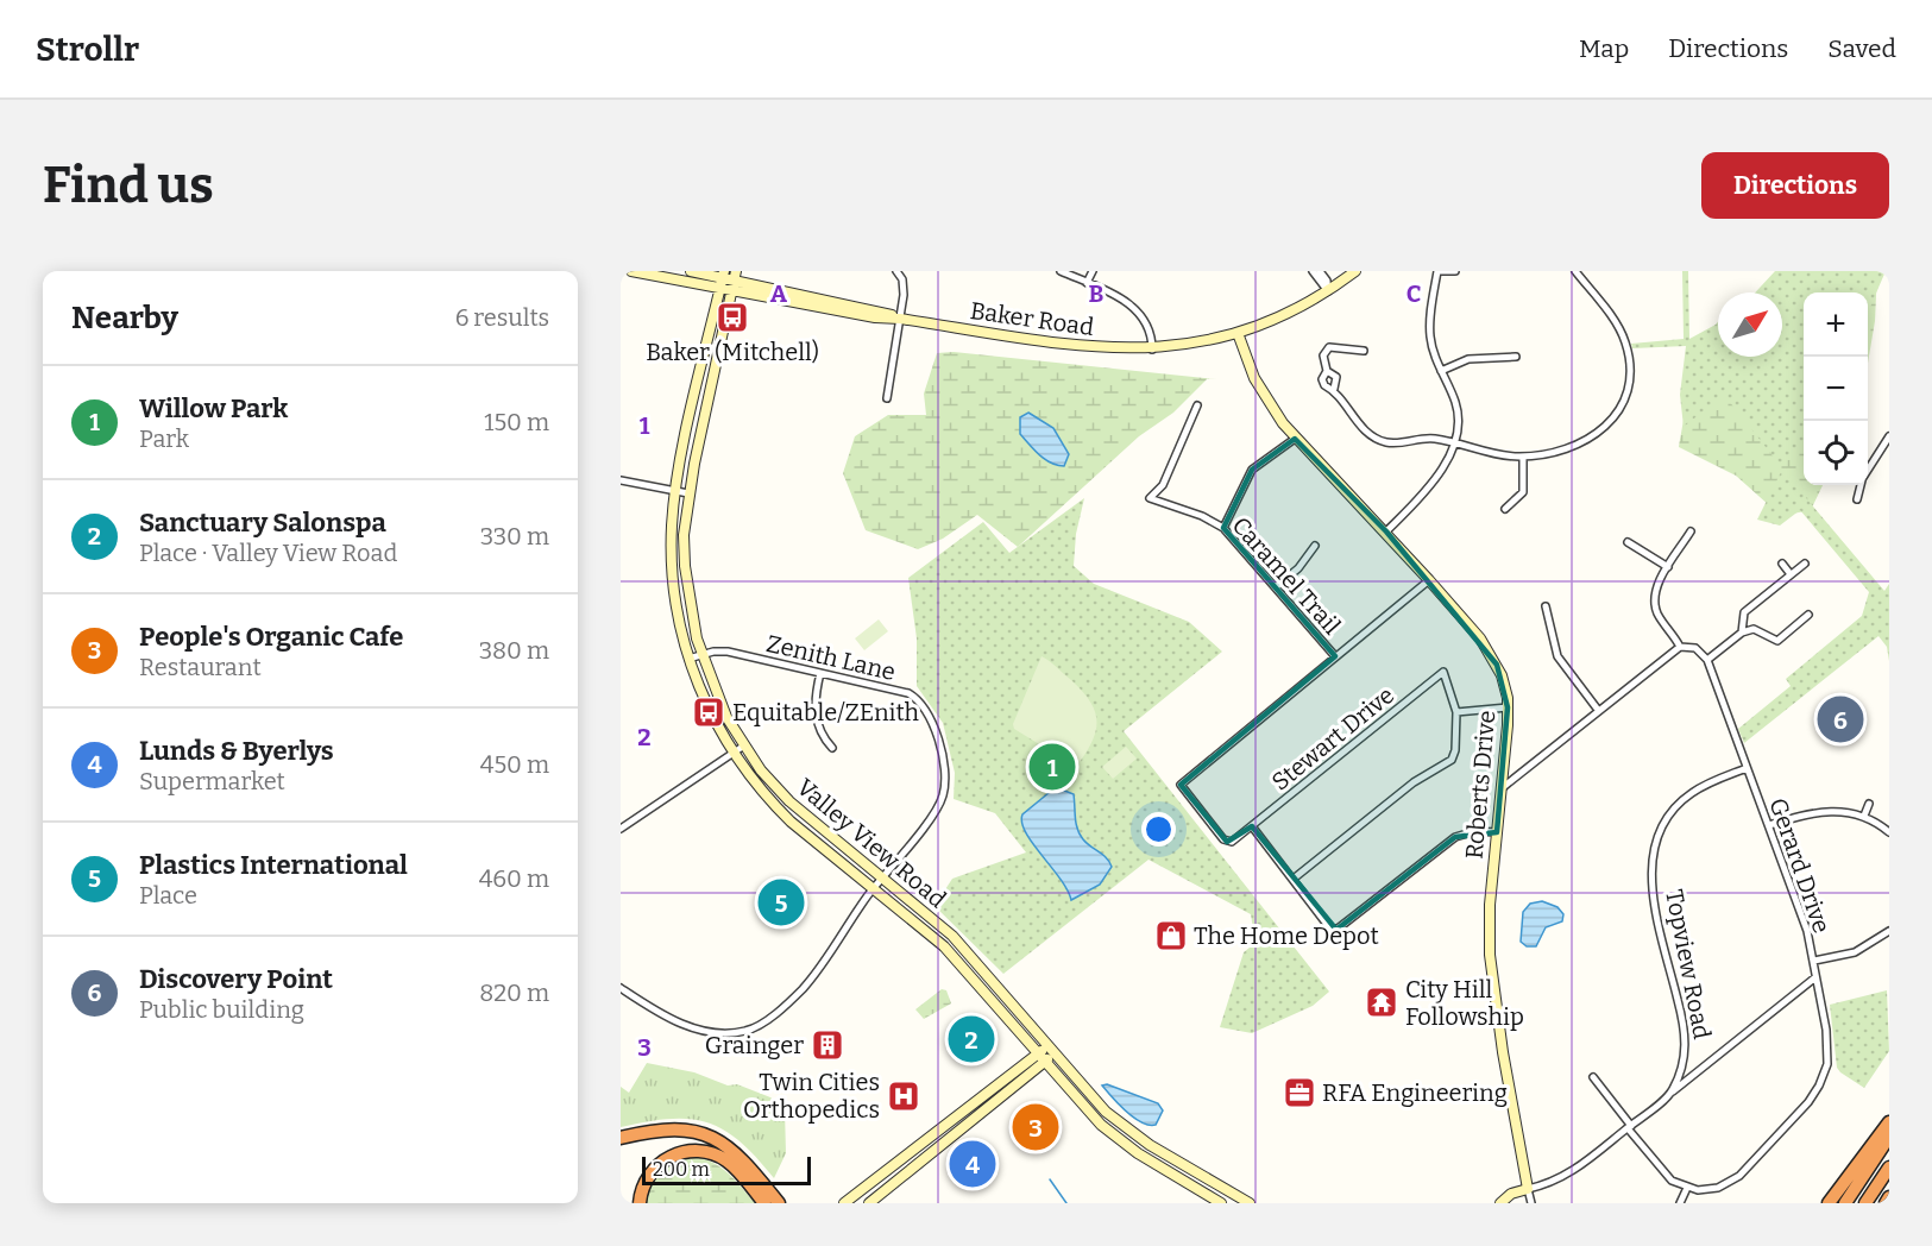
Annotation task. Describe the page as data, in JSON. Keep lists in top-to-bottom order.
{
  "streets": {
    "main road": ["Baker Road", "Roberts Drive", "Valley View Road"],
    "street": [
      "Caramel Trail",
      "Zenith Lane",
      "Stewart Drive",
      "Gerard Drive",
      "Topview Road"
    ]
  },
  "crossings": [
    ["Baker Road", "Roberts Drive"],
    ["Baker Road", "Valley View Road"],
    ["Caramel Trail", "Stewart Drive"],
    ["Zenith Lane", "Valley View Road"],
    ["Gerard Drive", "Topview Road"]
  ],
  "places": {
    "bus stop": ["Baker (Mitchell)", "Equitable/ZEnith"],
    "shop": ["The Home Depot"],
    "temple": ["City Hill Followship"],
    "building": ["Grainger"],
    "office": ["RFA Engineering"],
    "hospital": ["Twin Cities Orthopedics"]
  },
  "scale_bar": "200 m",
  "north": "top right",
  "page": {
    "header": "Strollr",
    "nav": ["Map", "Directions", "Saved"],
    "buttons": "Directions",
    "title": "Find us",
    "heading": ["Nearby", "6 results"],
    "map_buttons": ["+", "−"],
    "list": [
      {
        "mark": "1",
        "name": "Willow Park",
        "note": "Park",
        "value": "150 m"
      },
      {
        "mark": "2",
        "name": "Sanctuary Salonspa",
        "note": "Place · Valley View Road",
        "value": "330 m"
      },
      {
        "mark": "3",
        "name": "People's Organic Cafe",
        "note": "Restaurant",
        "value": "380 m"
      },
      {
        "mark": "4",
        "name": "Lunds & Byerlys",
        "note": "Supermarket",
        "value": "450 m"
      },
      {
        "mark": "5",
        "name": "Plastics International",
        "note": "Place",
        "value": "460 m"
      },
      {
        "mark": "6",
        "name": "Discovery Point",
        "note": "Public building",
        "value": "820 m"
      }
    ],
    "pins": [
      "6",
      "1",
      "5",
      "2",
      "3",
      "4"
    ],
    "scale": "200 m"
  },
  "grid": {
    "columns": ["A", "B", "C"],
    "rows": ["1", "2", "3"]
  }
}
